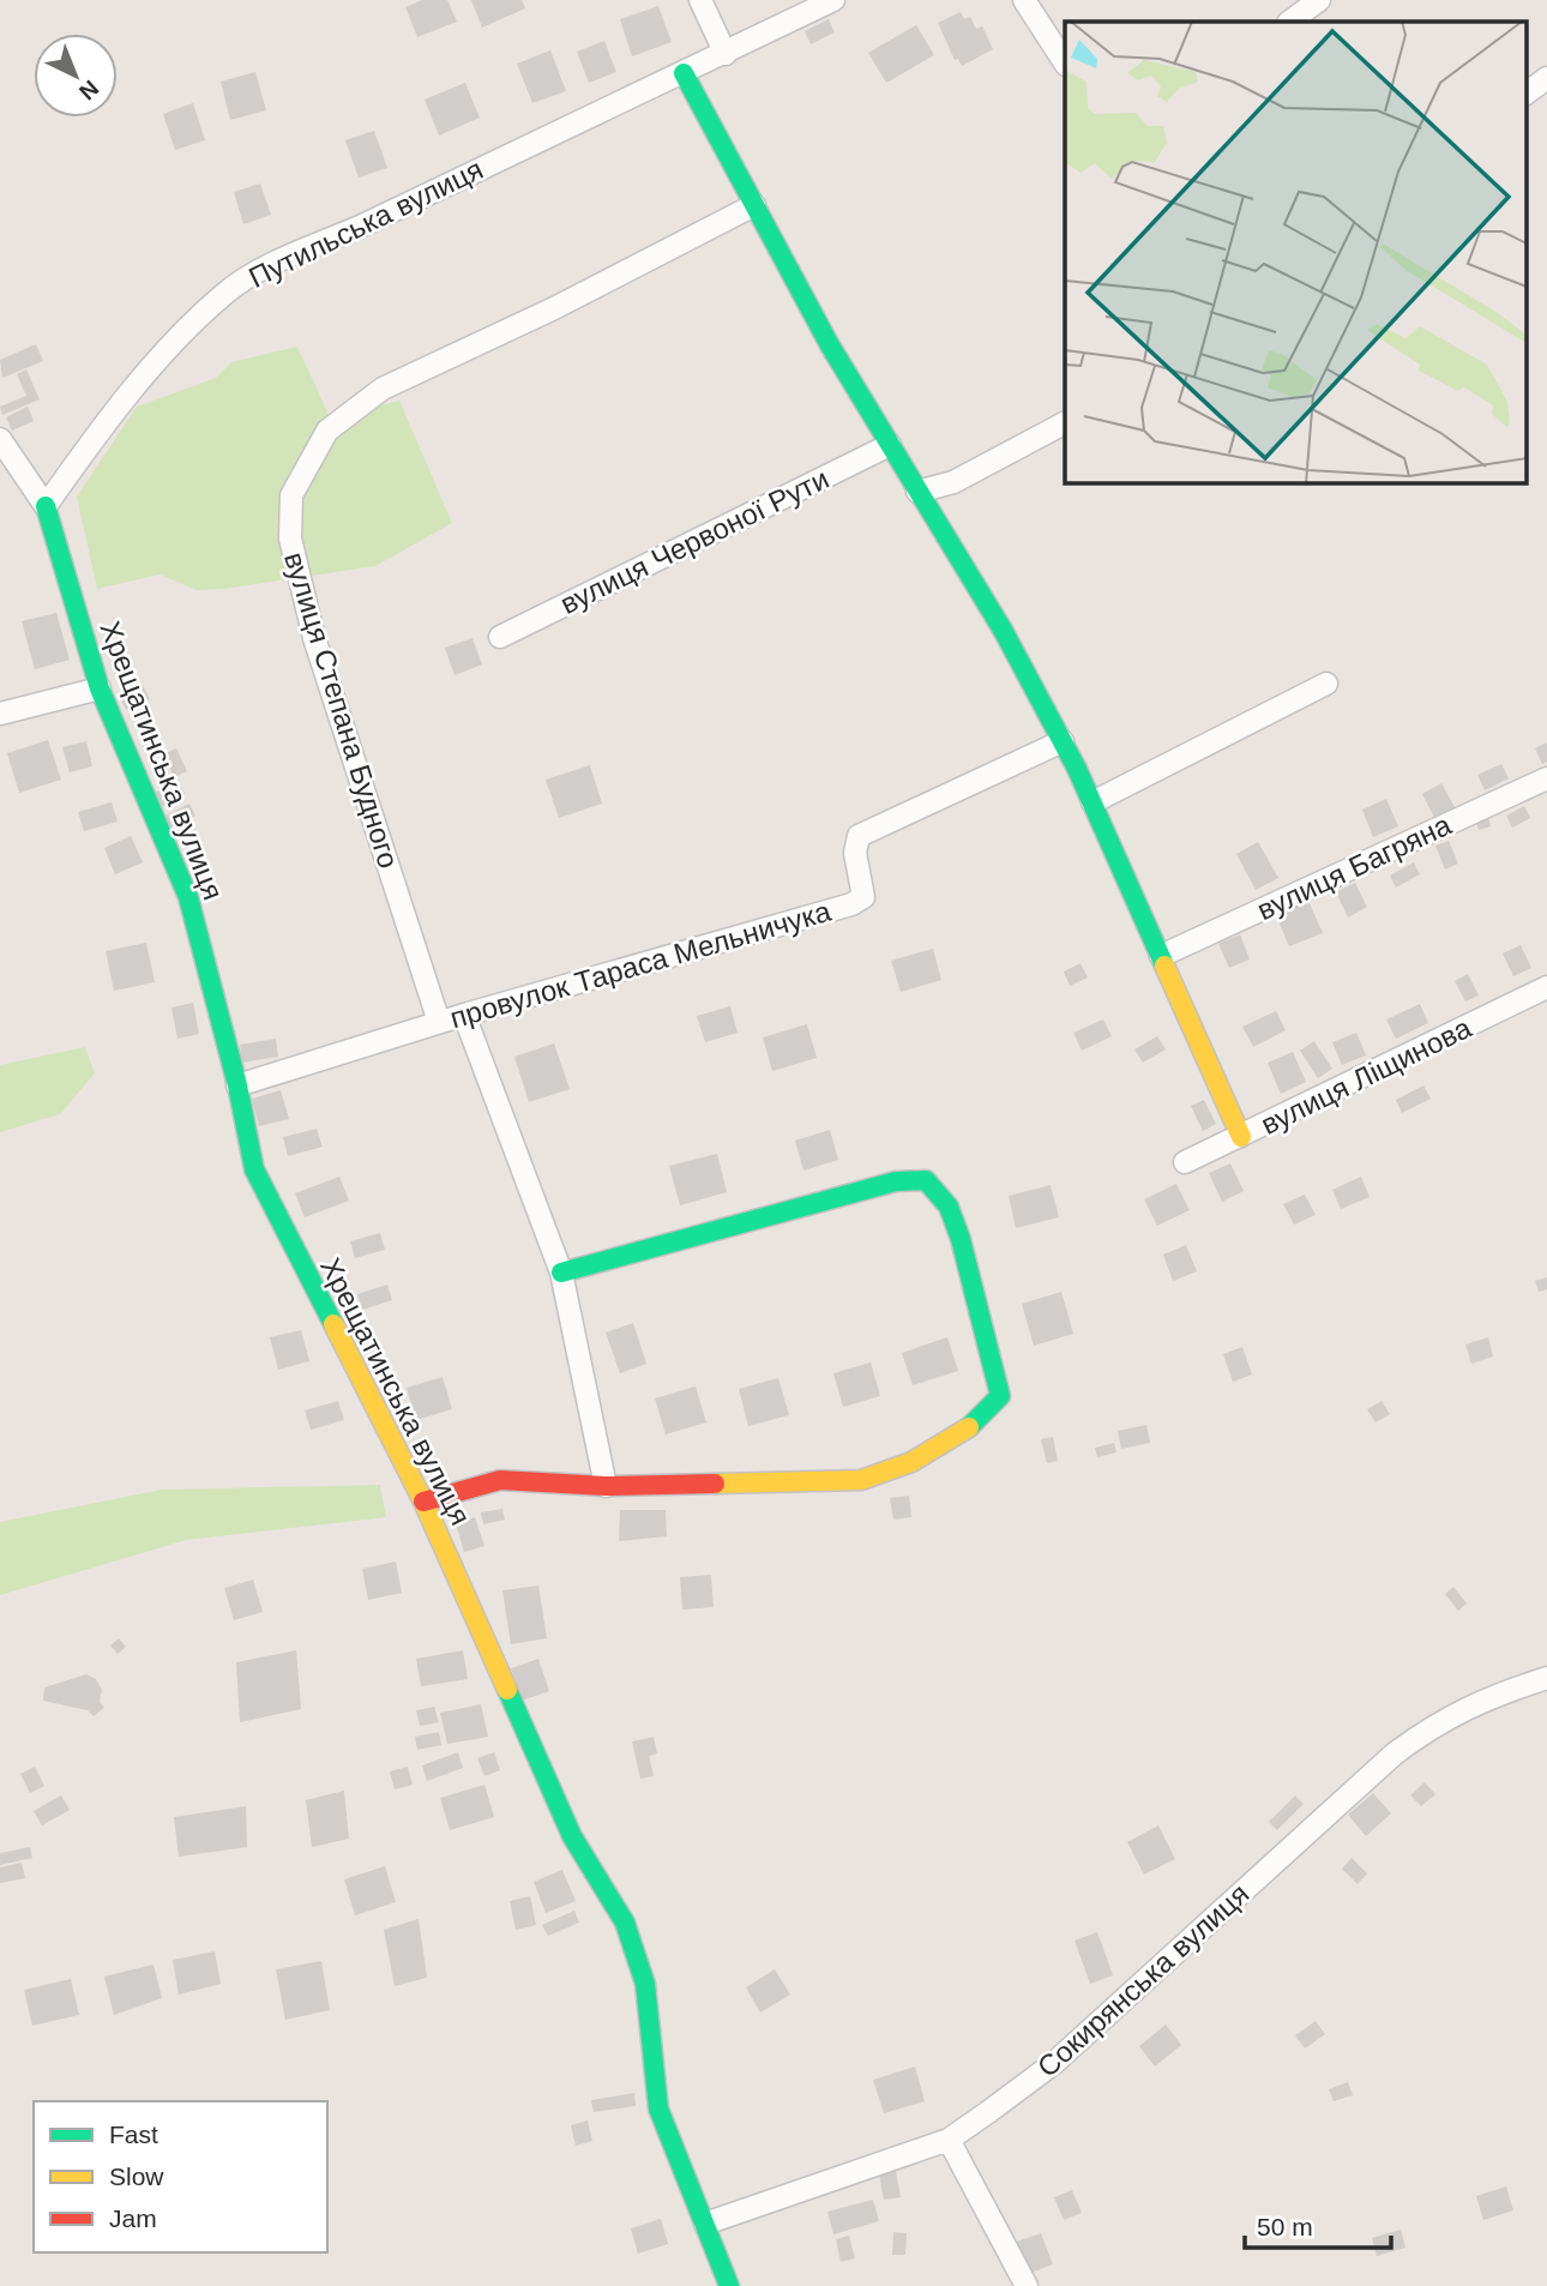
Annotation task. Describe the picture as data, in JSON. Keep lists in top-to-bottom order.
{
  "streets": {
    "street": [
      "Путильська вулиця",
      "вулиця Червоної Рути",
      "вулиця Степана Будного",
      "Хрещатинська вулиця",
      "вулиця Багряна",
      "провулок Тараса Мельничука",
      "вулиця Ліщинова",
      "Сокирянська вулиця"
    ]
  },
  "crossings": [
    ["Путильська вулиця", "Хрещатинська вулиця"],
    ["вулиця Степана Будного", "провулок Тараса Мельничука"],
    ["Хрещатинська вулиця", "провулок Тараса Мельничука"],
    ["Хрещатинська вулиця", "Сокирянська вулиця"]
  ],
  "legend": ["Fast", "Slow", "Jam"],
  "scale_bar": "50 m",
  "north": "bottom right"
}
